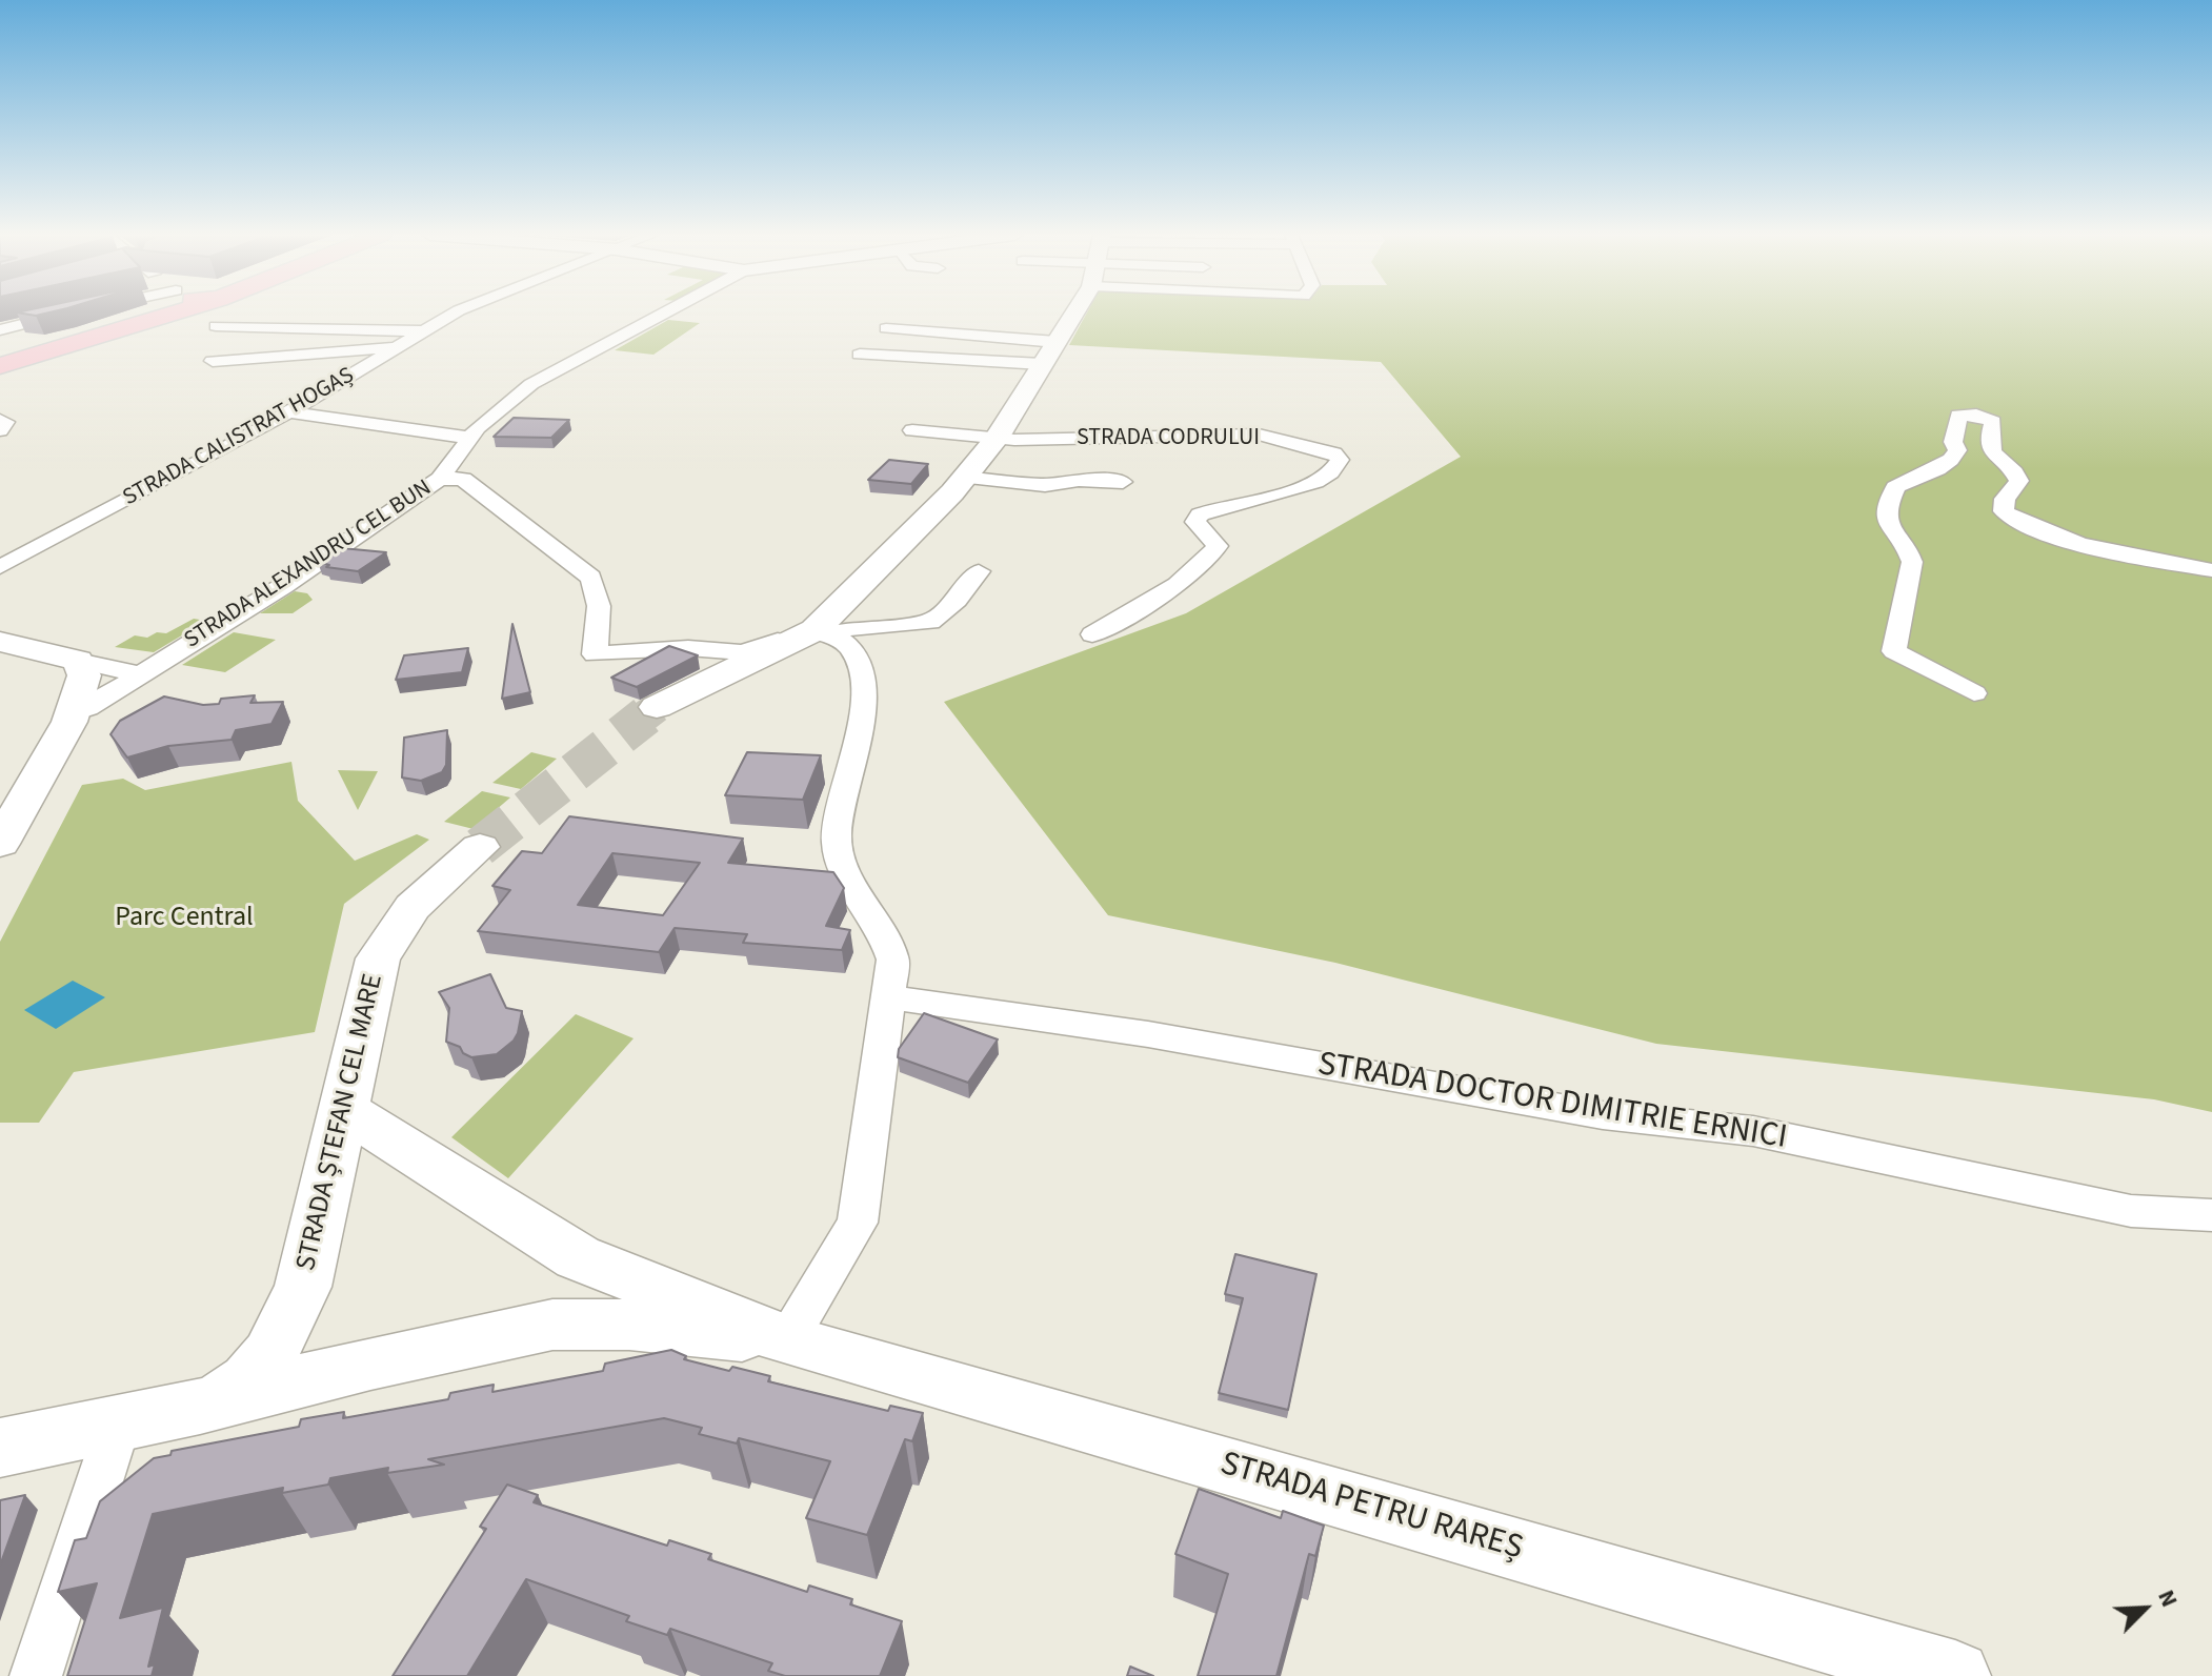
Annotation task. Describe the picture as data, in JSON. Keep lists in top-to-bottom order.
{
  "streets": {
    "street": [
      "STRADA CALISTRAT HOGAȘ",
      "STRADA CODRULUI",
      "STRADA ALEXANDRU CEL BUN",
      "STRADA DOCTOR DIMITRIE ERNICI",
      "STRADA ȘTEFAN CEL MARE",
      "STRADA PETRU RAREȘ"
    ]
  },
  "crossings": [
    ["STRADA ȘTEFAN CEL MARE", "STRADA PETRU RAREȘ"]
  ],
  "parks": ["Parc Central"],
  "north": "top right"
}
